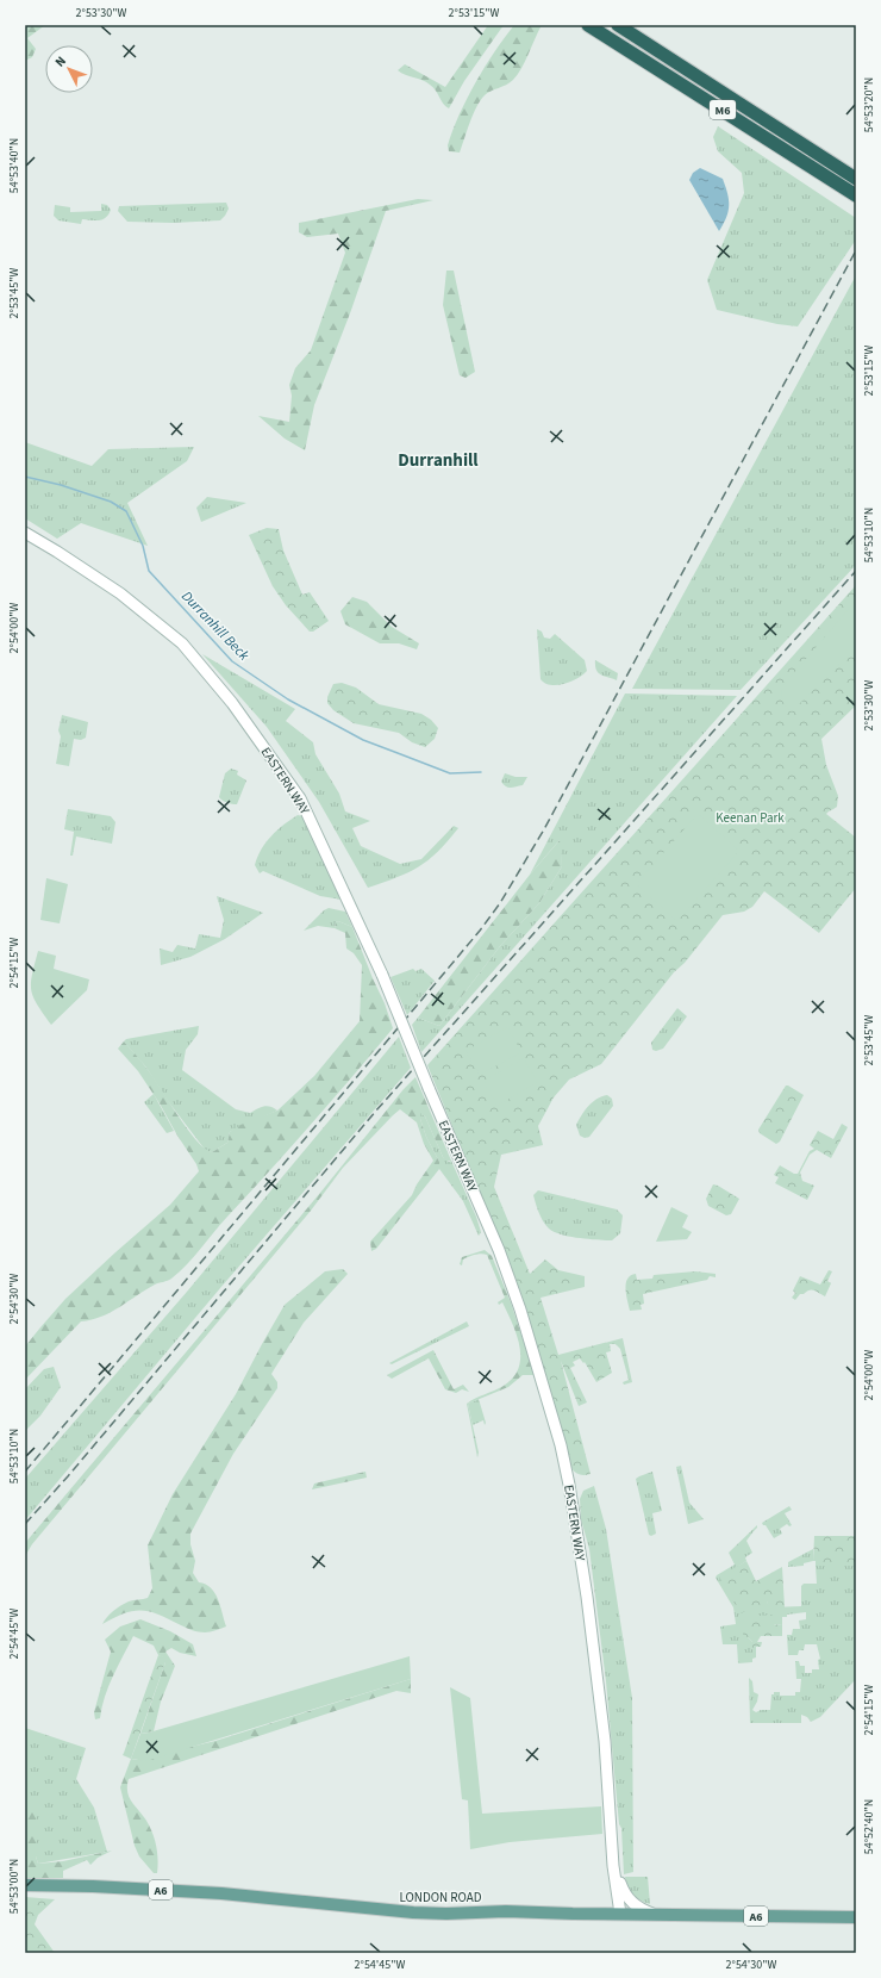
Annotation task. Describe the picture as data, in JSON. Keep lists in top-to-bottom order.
{
  "streets": {
    "highway": ["M6"],
    "main road": ["A6", "LONDON ROAD"],
    "street": ["EASTERN WAY"]
  },
  "crossings": [
    ["EASTERN WAY", "LONDON ROAD"]
  ],
  "districts": ["Durranhill"],
  "water": ["Durranhill Beck"],
  "parks": ["Keenan Park"],
  "north": "top left",
  "coordinates": [
    "2°53'30\"W",
    "2°53'15\"W",
    "54°53'20\"N",
    "54°53'40\"N",
    "2°53'45\"W",
    "54°53'10\"N",
    "2°54'00\"W",
    "2°54'15\"W",
    "2°54'30\"W",
    "2°54'45\"W",
    "54°52'40\"N",
    "54°53'00\"N"
  ]
}
